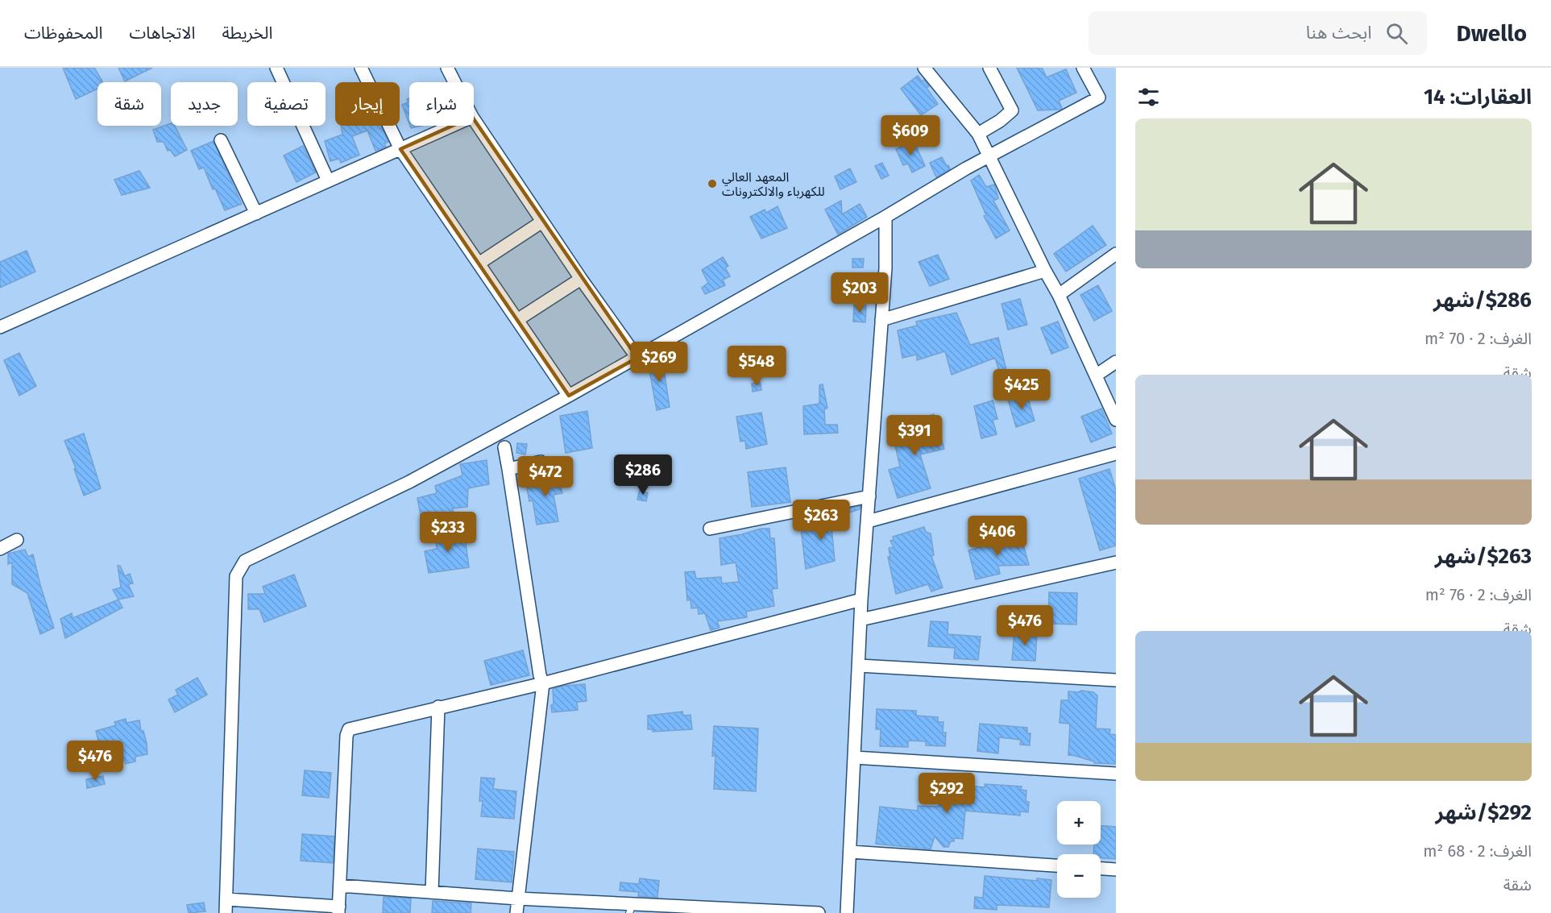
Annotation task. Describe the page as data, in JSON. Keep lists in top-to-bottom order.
{
  "places": ["المعهد العالي للكهرباء والالكترونات"],
  "page": {
    "header": "Dwello",
    "search": "ابحث هنا",
    "nav": ["الخريطة", "الاتجاهات", "المحفوظات"],
    "heading": "العقارات: 14",
    "chip": [
      "شراء",
      "إيجار",
      "تصفية",
      "جديد",
      "شقة"
    ],
    "price": [
      "$609",
      "$203",
      "$269",
      "$548",
      "$425",
      "$391",
      "$286",
      "$472",
      "$263",
      "$233",
      "$406",
      "$476",
      "$476",
      "$292"
    ],
    "list": [
      {
        "name": "$286/شهر",
        "note": "الغرف: 2 · 70 m² · شقة"
      },
      {
        "name": "$263/شهر",
        "note": "الغرف: 2 · 76 m² · شقة"
      },
      {
        "name": "$292/شهر",
        "note": "الغرف: 2 · 68 m² · شقة"
      }
    ],
    "map_buttons": ["+", "−"]
  }
}
